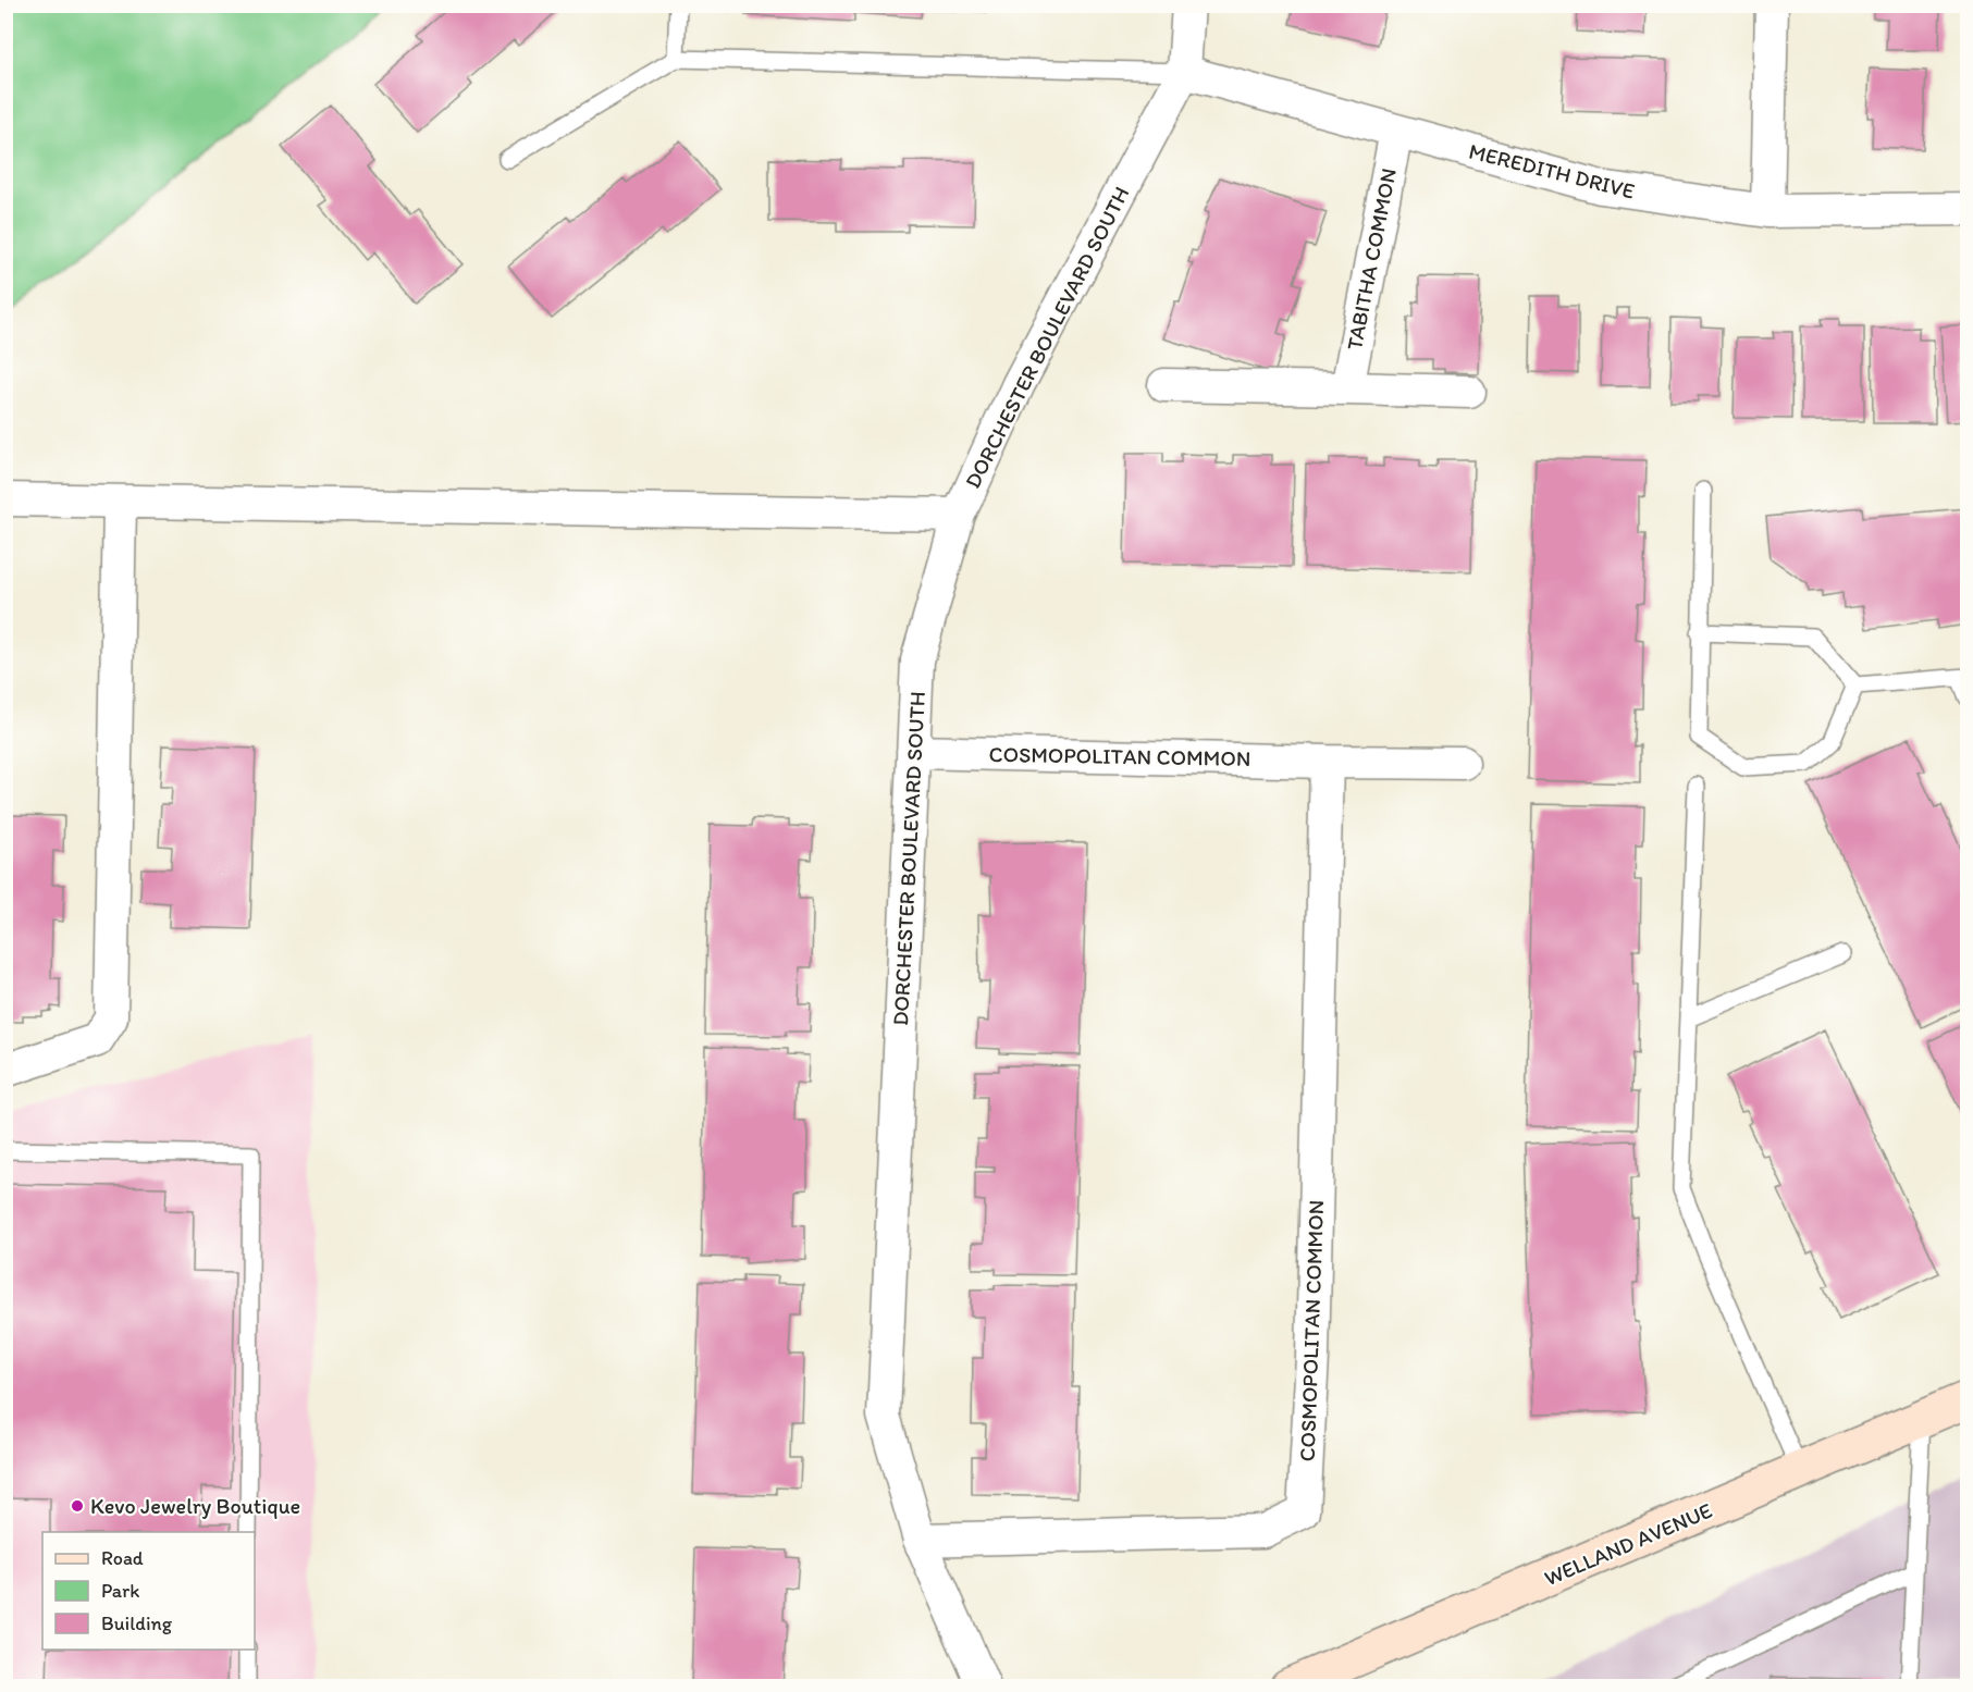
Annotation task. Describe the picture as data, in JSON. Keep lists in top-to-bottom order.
{
  "streets": {
    "street": [
      "MEREDITH DRIVE",
      "TABITHA COMMON",
      "DORCHESTER BOULEVARD SOUTH",
      "COSMOPOLITAN COMMON",
      "WELLAND AVENUE"
    ]
  },
  "crossings": [
    ["MEREDITH DRIVE", "TABITHA COMMON"],
    ["MEREDITH DRIVE", "DORCHESTER BOULEVARD SOUTH"],
    ["DORCHESTER BOULEVARD SOUTH", "COSMOPOLITAN COMMON"]
  ],
  "places": ["Kevo Jewelry Boutique"],
  "legend": ["Road", "Park", "Building"]
}
